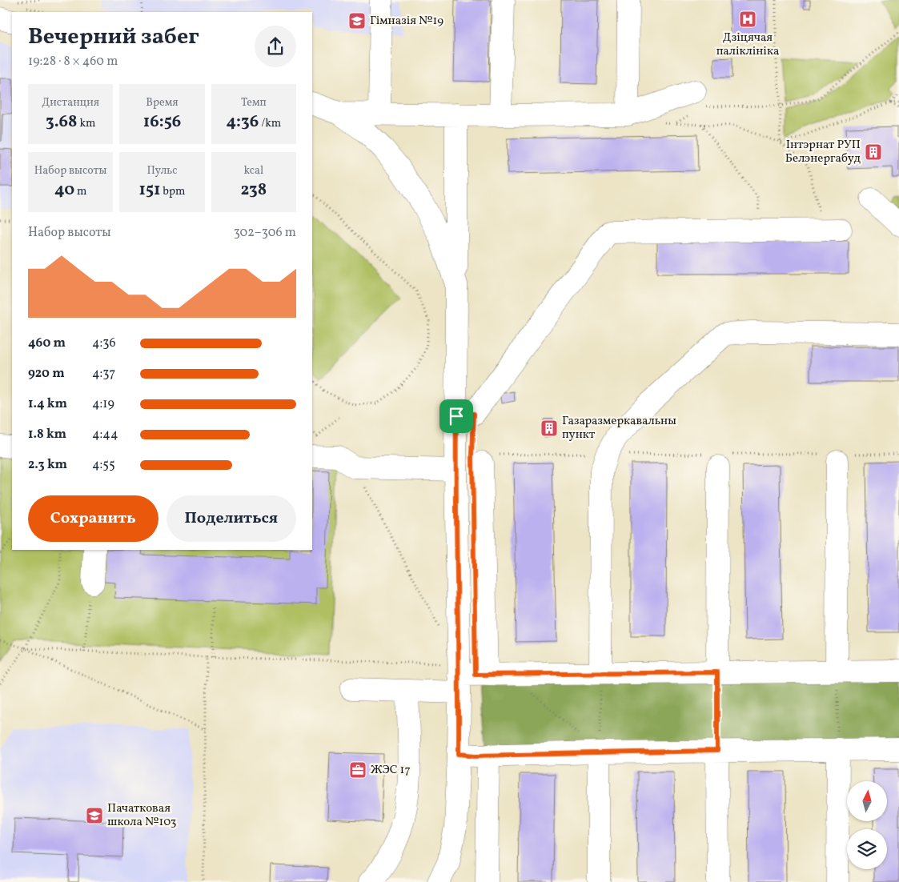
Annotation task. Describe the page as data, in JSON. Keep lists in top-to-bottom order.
{
  "places": {
    "hospital": ["Дзіцячая паліклініка"],
    "school or university": ["Гімназія №19", "Пачатковая школа №103"],
    "building": ["Інтэрнат РУП Белэнергабуд", "Газаразмеркавальны пункт"],
    "office": ["ЖЭС 17"]
  },
  "north": "top",
  "page": {
    "heading": ["Вечерний забег", "19:28 · 8 × 460 m"],
    "stats": [
      ["Дистанция", "3.68 km"],
      ["Время", "16:56"],
      ["Темп", "4:36 /km"],
      ["Набор высоты", "40 m"],
      ["Пульс", "151 bpm"],
      ["kcal", "238"]
    ],
    "chart": ["Набор высоты", "302–306 m"],
    "list": [
      {
        "name": "460 m",
        "note": "4:36"
      },
      {
        "name": "920 m",
        "note": "4:37"
      },
      {
        "name": "1.4 km",
        "note": "4:19"
      },
      {
        "name": "1.8 km",
        "note": "4:44"
      },
      {
        "name": "2.3 km",
        "note": "4:55"
      }
    ],
    "buttons": ["Сохранить", "Поделиться"]
  }
}
